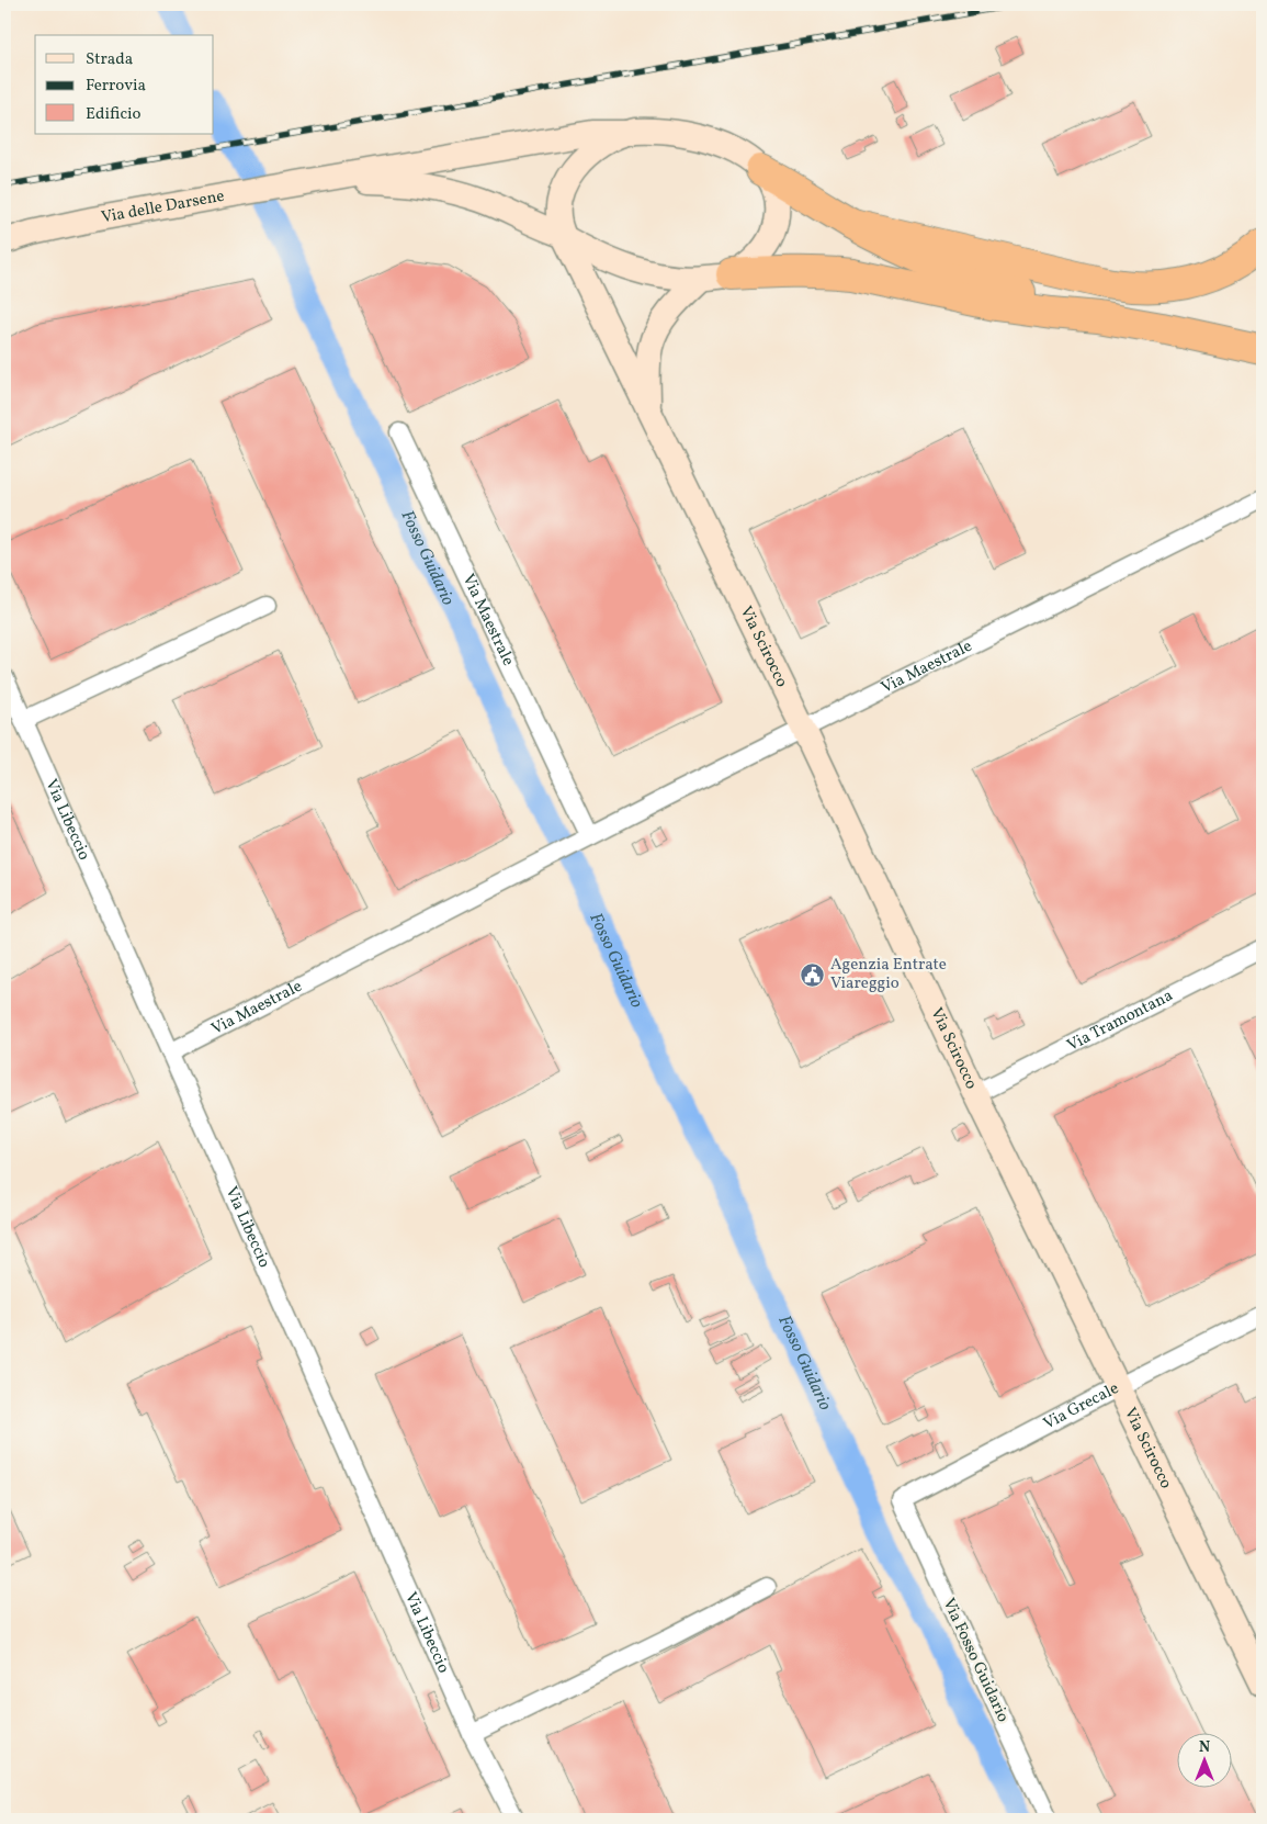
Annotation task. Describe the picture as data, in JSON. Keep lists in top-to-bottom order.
{
  "streets": {
    "street": [
      "Via delle Darsene",
      "Via Maestrale",
      "Via Scirocco",
      "Via Libeccio",
      "Via Tramontana",
      "Via Grecale",
      "Via Fosso Guidario"
    ]
  },
  "crossings": [
    ["Via delle Darsene", "Via Scirocco"],
    ["Via Maestrale", "Via Scirocco"],
    ["Via Maestrale", "Via Libeccio"],
    ["Via Scirocco", "Via Tramontana"],
    ["Via Scirocco", "Via Grecale"],
    ["Via Grecale", "Via Fosso Guidario"]
  ],
  "water": ["Fosso Guidario"],
  "places": {
    "public building": ["Agenzia Entrate Viareggio"]
  },
  "legend": ["Strada", "Ferrovia", "Edificio"],
  "north": "top"
}
